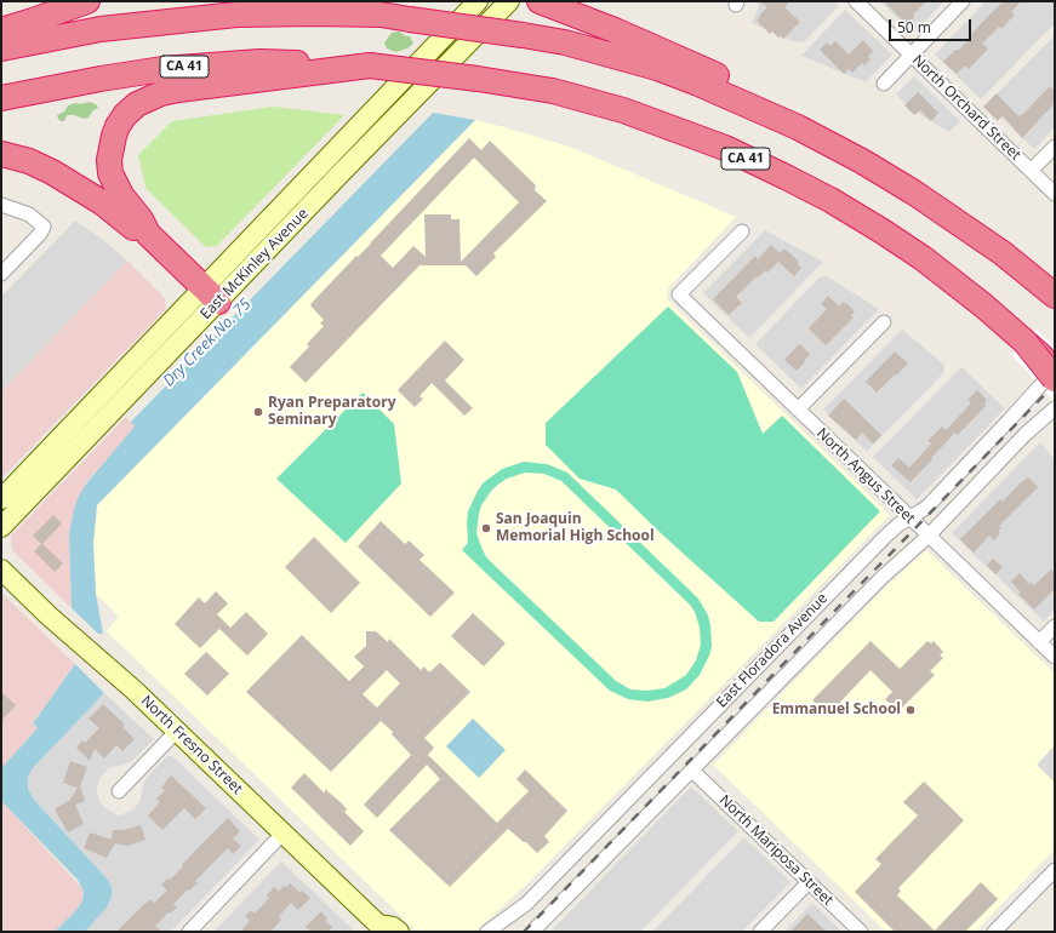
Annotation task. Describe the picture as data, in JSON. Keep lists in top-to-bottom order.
{
  "streets": {
    "highway": ["CA 41"],
    "main road": ["East McKinley Avenue", "North Fresno Street"],
    "street": [
      "North Orchard Street",
      "North Angus Street",
      "East Floradora Avenue",
      "North Mariposa Street"
    ]
  },
  "crossings": [
    ["CA 41", "East Floradora Avenue"],
    ["North Angus Street", "East Floradora Avenue"],
    ["East Floradora Avenue", "North Mariposa Street"]
  ],
  "water": ["Dry Creek No. 75"],
  "places": ["Ryan Preparatory Seminary", "San Joaquin Memorial High School", "Emmanuel School"],
  "scale_bar": "50 m"
}
